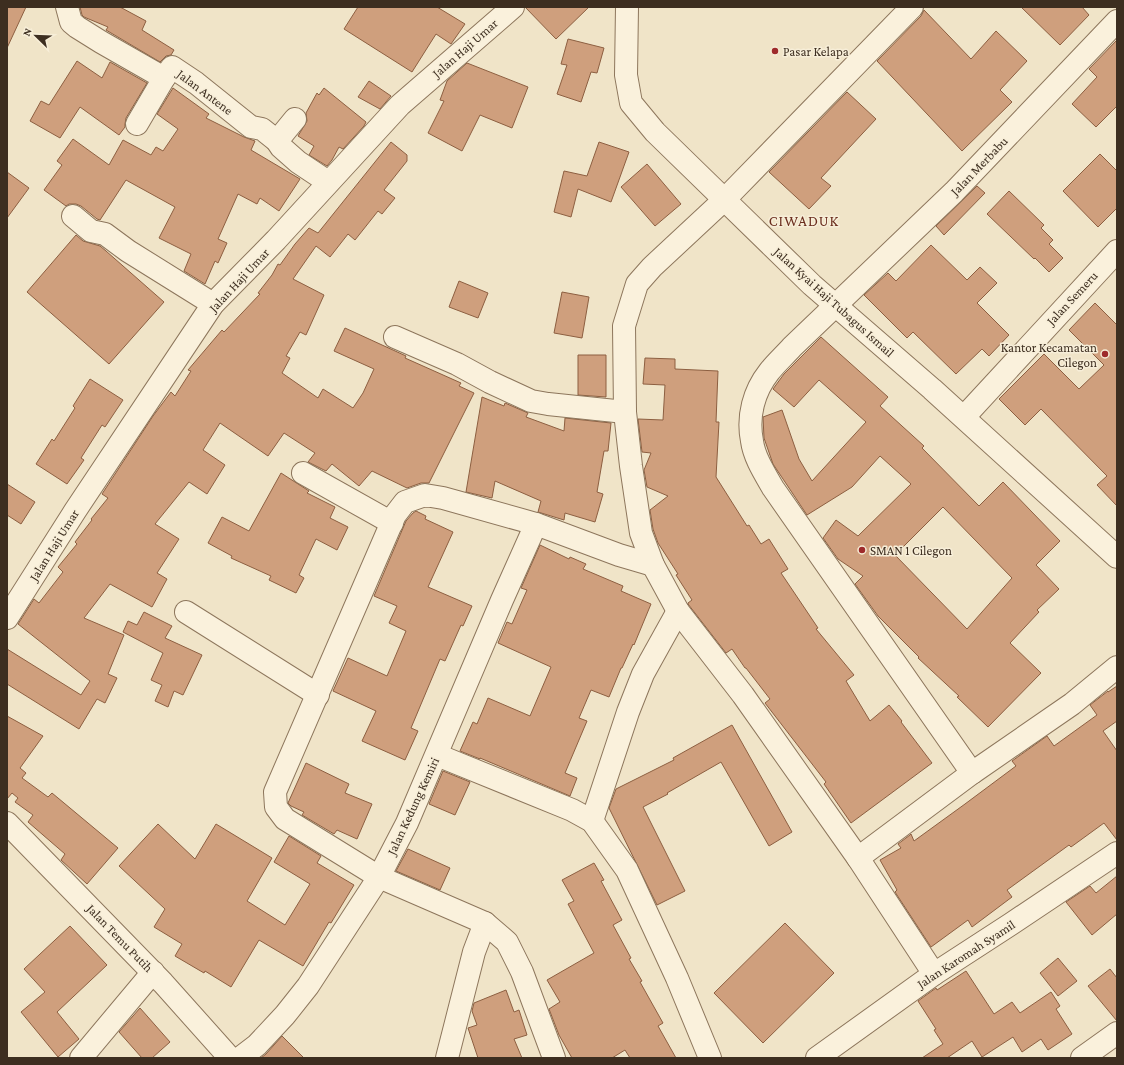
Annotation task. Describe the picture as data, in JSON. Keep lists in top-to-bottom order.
{
  "streets": {
    "street": [
      "Jalan Haji Umar",
      "Jalan Antene",
      "Jalan Merbabu",
      "Jalan Semeru",
      "Jalan Kyai Haji Tubagus Ismail",
      "Jalan Kedung Kemiri",
      "Jalan Temu Putih",
      "Jalan Karomah Syamil"
    ]
  },
  "crossings": [
    ["Jalan Haji Umar", "Jalan Antene"],
    ["Jalan Merbabu", "Jalan Kyai Haji Tubagus Ismail"],
    ["Jalan Semeru", "Jalan Kyai Haji Tubagus Ismail"]
  ],
  "districts": ["CIWADUK"],
  "places": ["Pasar Kelapa", "Kantor Kecamatan Cilegon", "SMAN 1 Cilegon"],
  "north": "top left"
}
